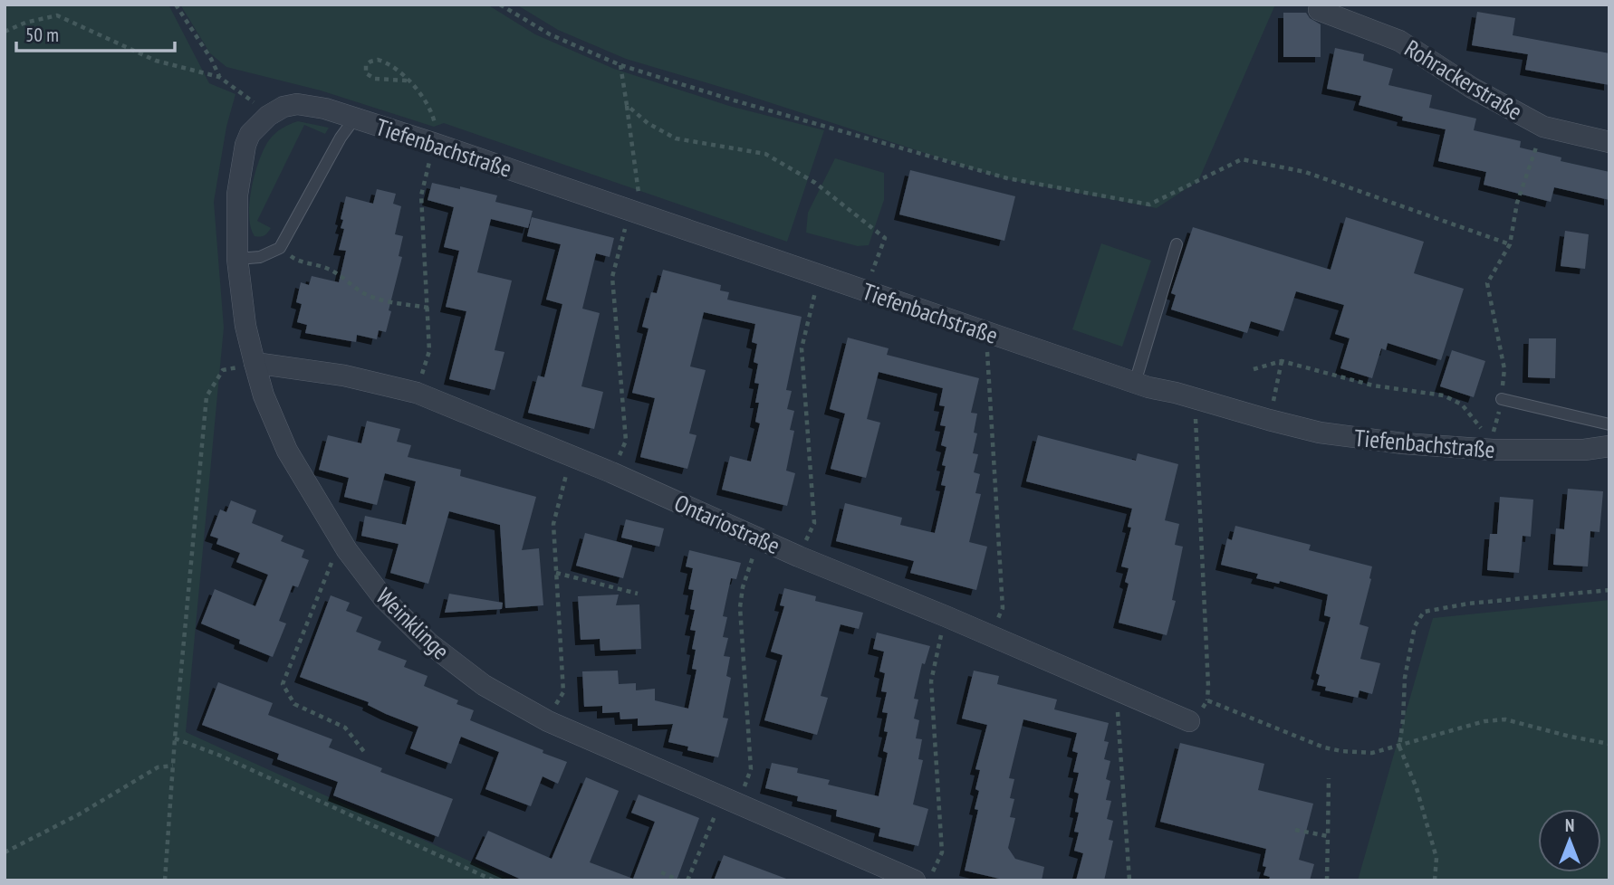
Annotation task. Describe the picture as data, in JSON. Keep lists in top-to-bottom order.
{
  "streets": {
    "street": [
      "Rohrackerstraße",
      "Tiefenbachstraße",
      "Ontariostraße",
      "Weinklinge"
    ]
  },
  "crossings": [
    ["Tiefenbachstraße", "Weinklinge"],
    ["Ontariostraße", "Weinklinge"]
  ],
  "scale_bar": "50 m",
  "north": "top"
}
